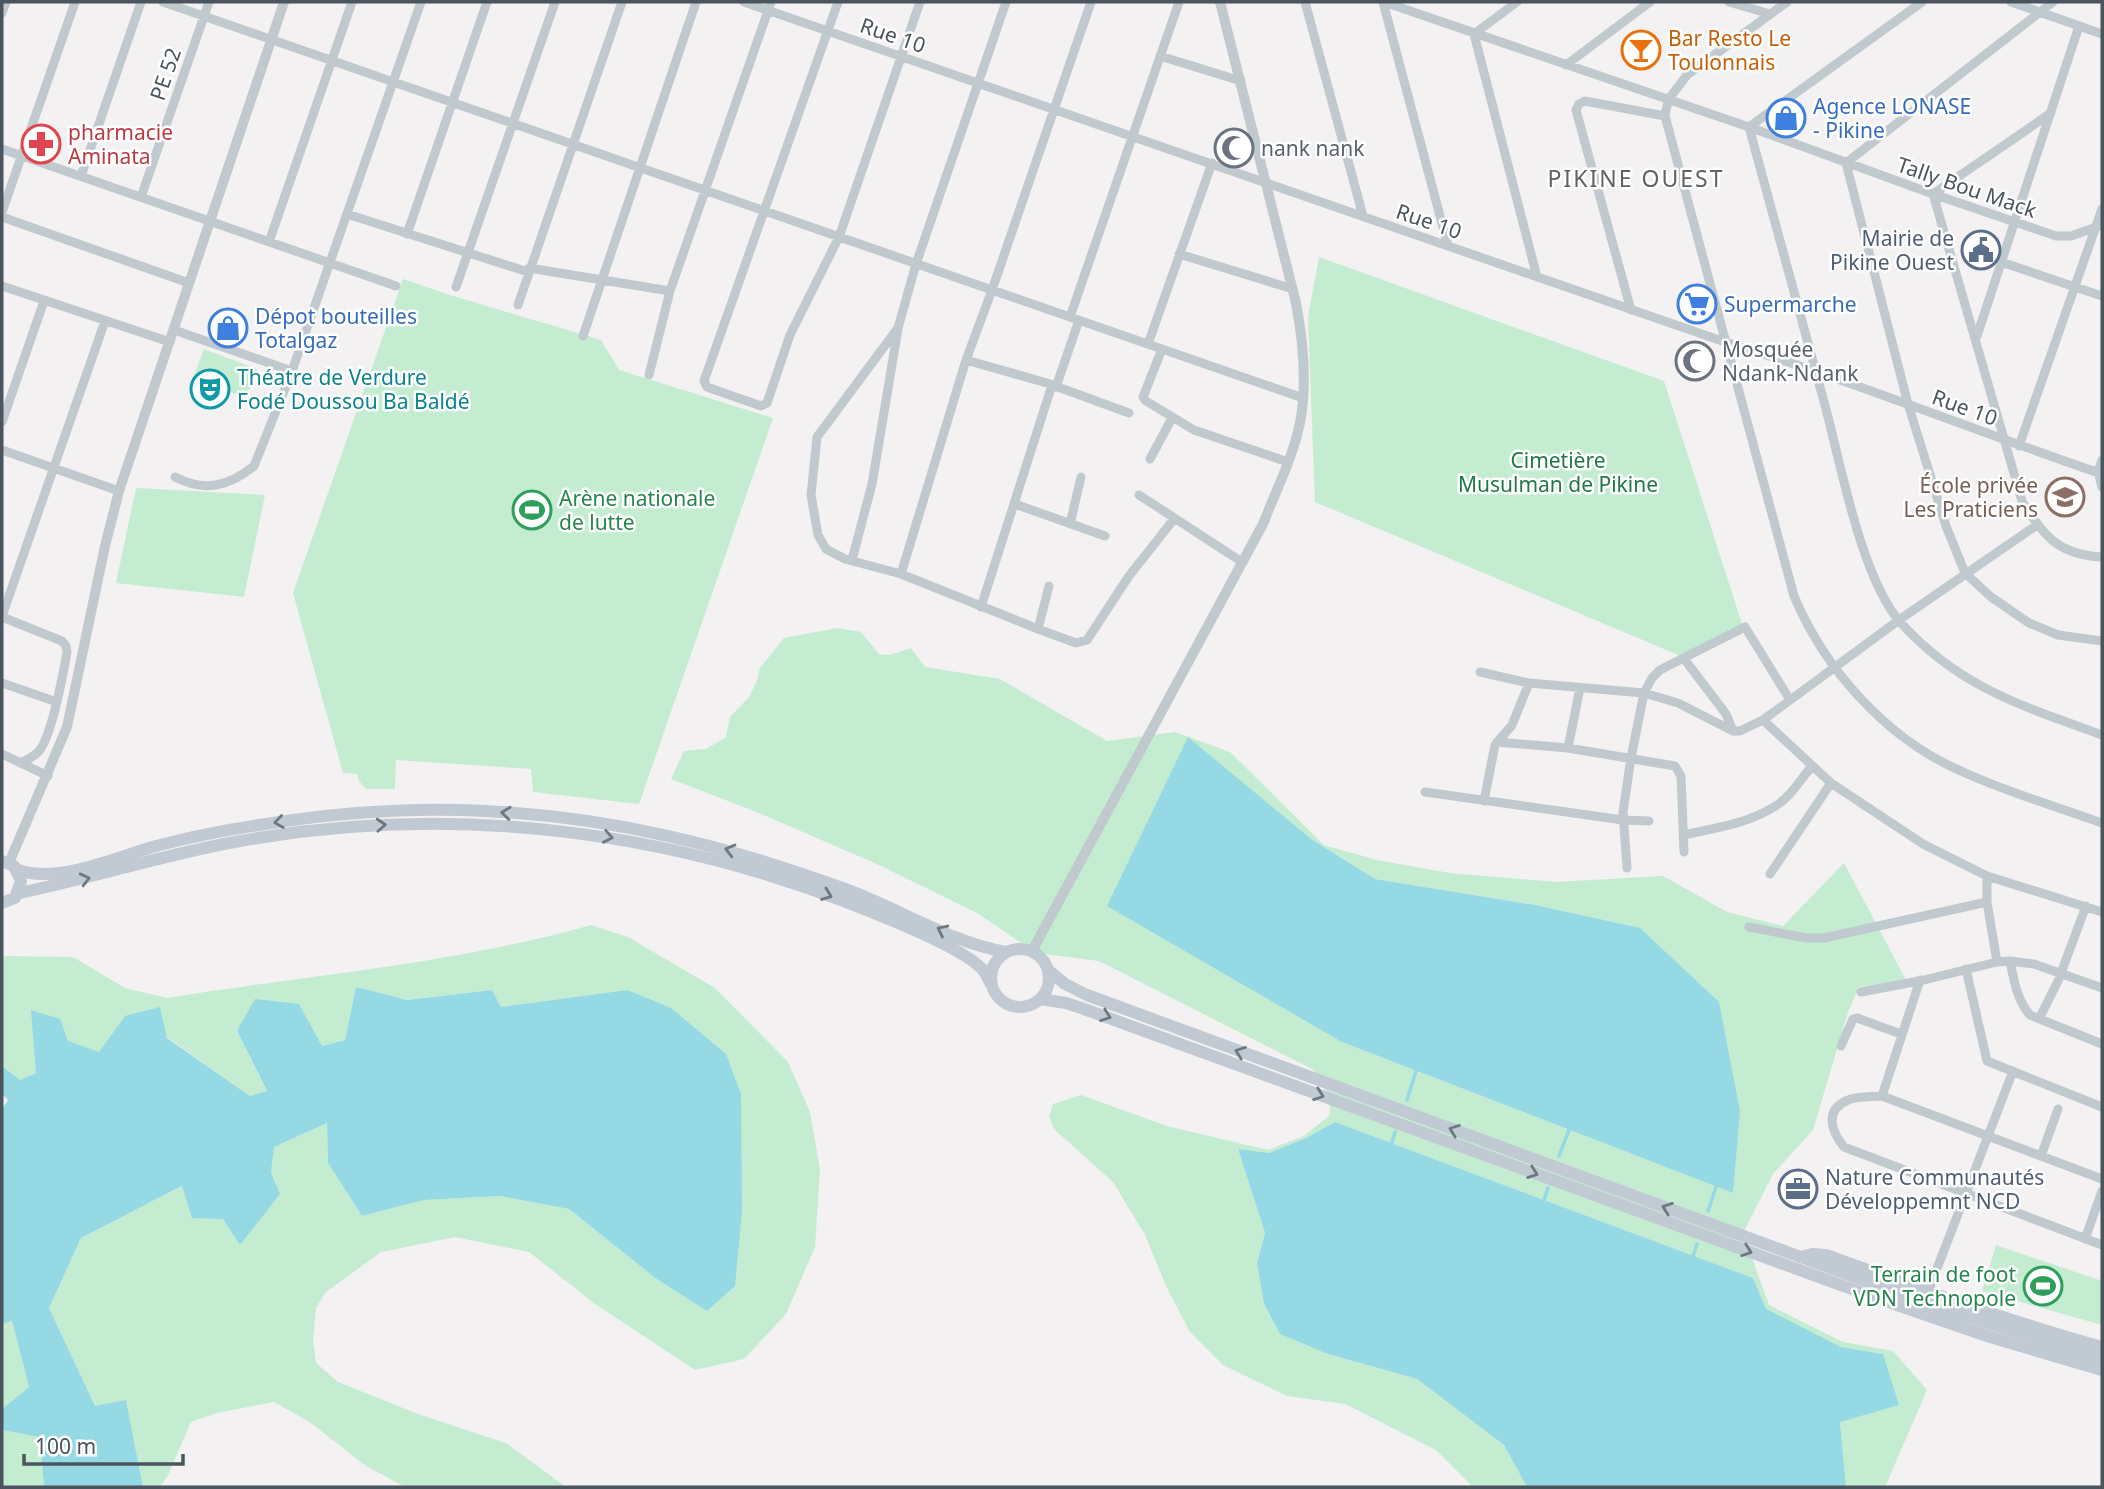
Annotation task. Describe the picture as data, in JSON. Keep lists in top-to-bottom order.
{
  "streets": {
    "street": ["Rue 10", "PE 52", "Tally Bou Mack"]
  },
  "districts": ["PIKINE OUEST"],
  "parks": ["Cimetière Musulman de Pikine"],
  "places": {
    "bar": ["Bar Resto Le Toulonnais"],
    "shop": ["Agence LONASE - Pikine", "Dépot bouteilles Totalgaz"],
    "pharmacy": ["pharmacie Aminata"],
    "mosque": ["nank nank", "Mosquée Ndank-Ndank"],
    "public building": ["Mairie de Pikine Ouest"],
    "supermarket": ["Supermarche"],
    "theatre": ["Théatre de Verdure Fodé Doussou Ba Baldé"],
    "school or university": ["École privée Les Praticiens"],
    "sports": ["Arène nationale de lutte", "Terrain de foot VDN Technopole"],
    "office": ["Nature Communautés Développemnt NCD"]
  },
  "scale_bar": "100 m"
}
